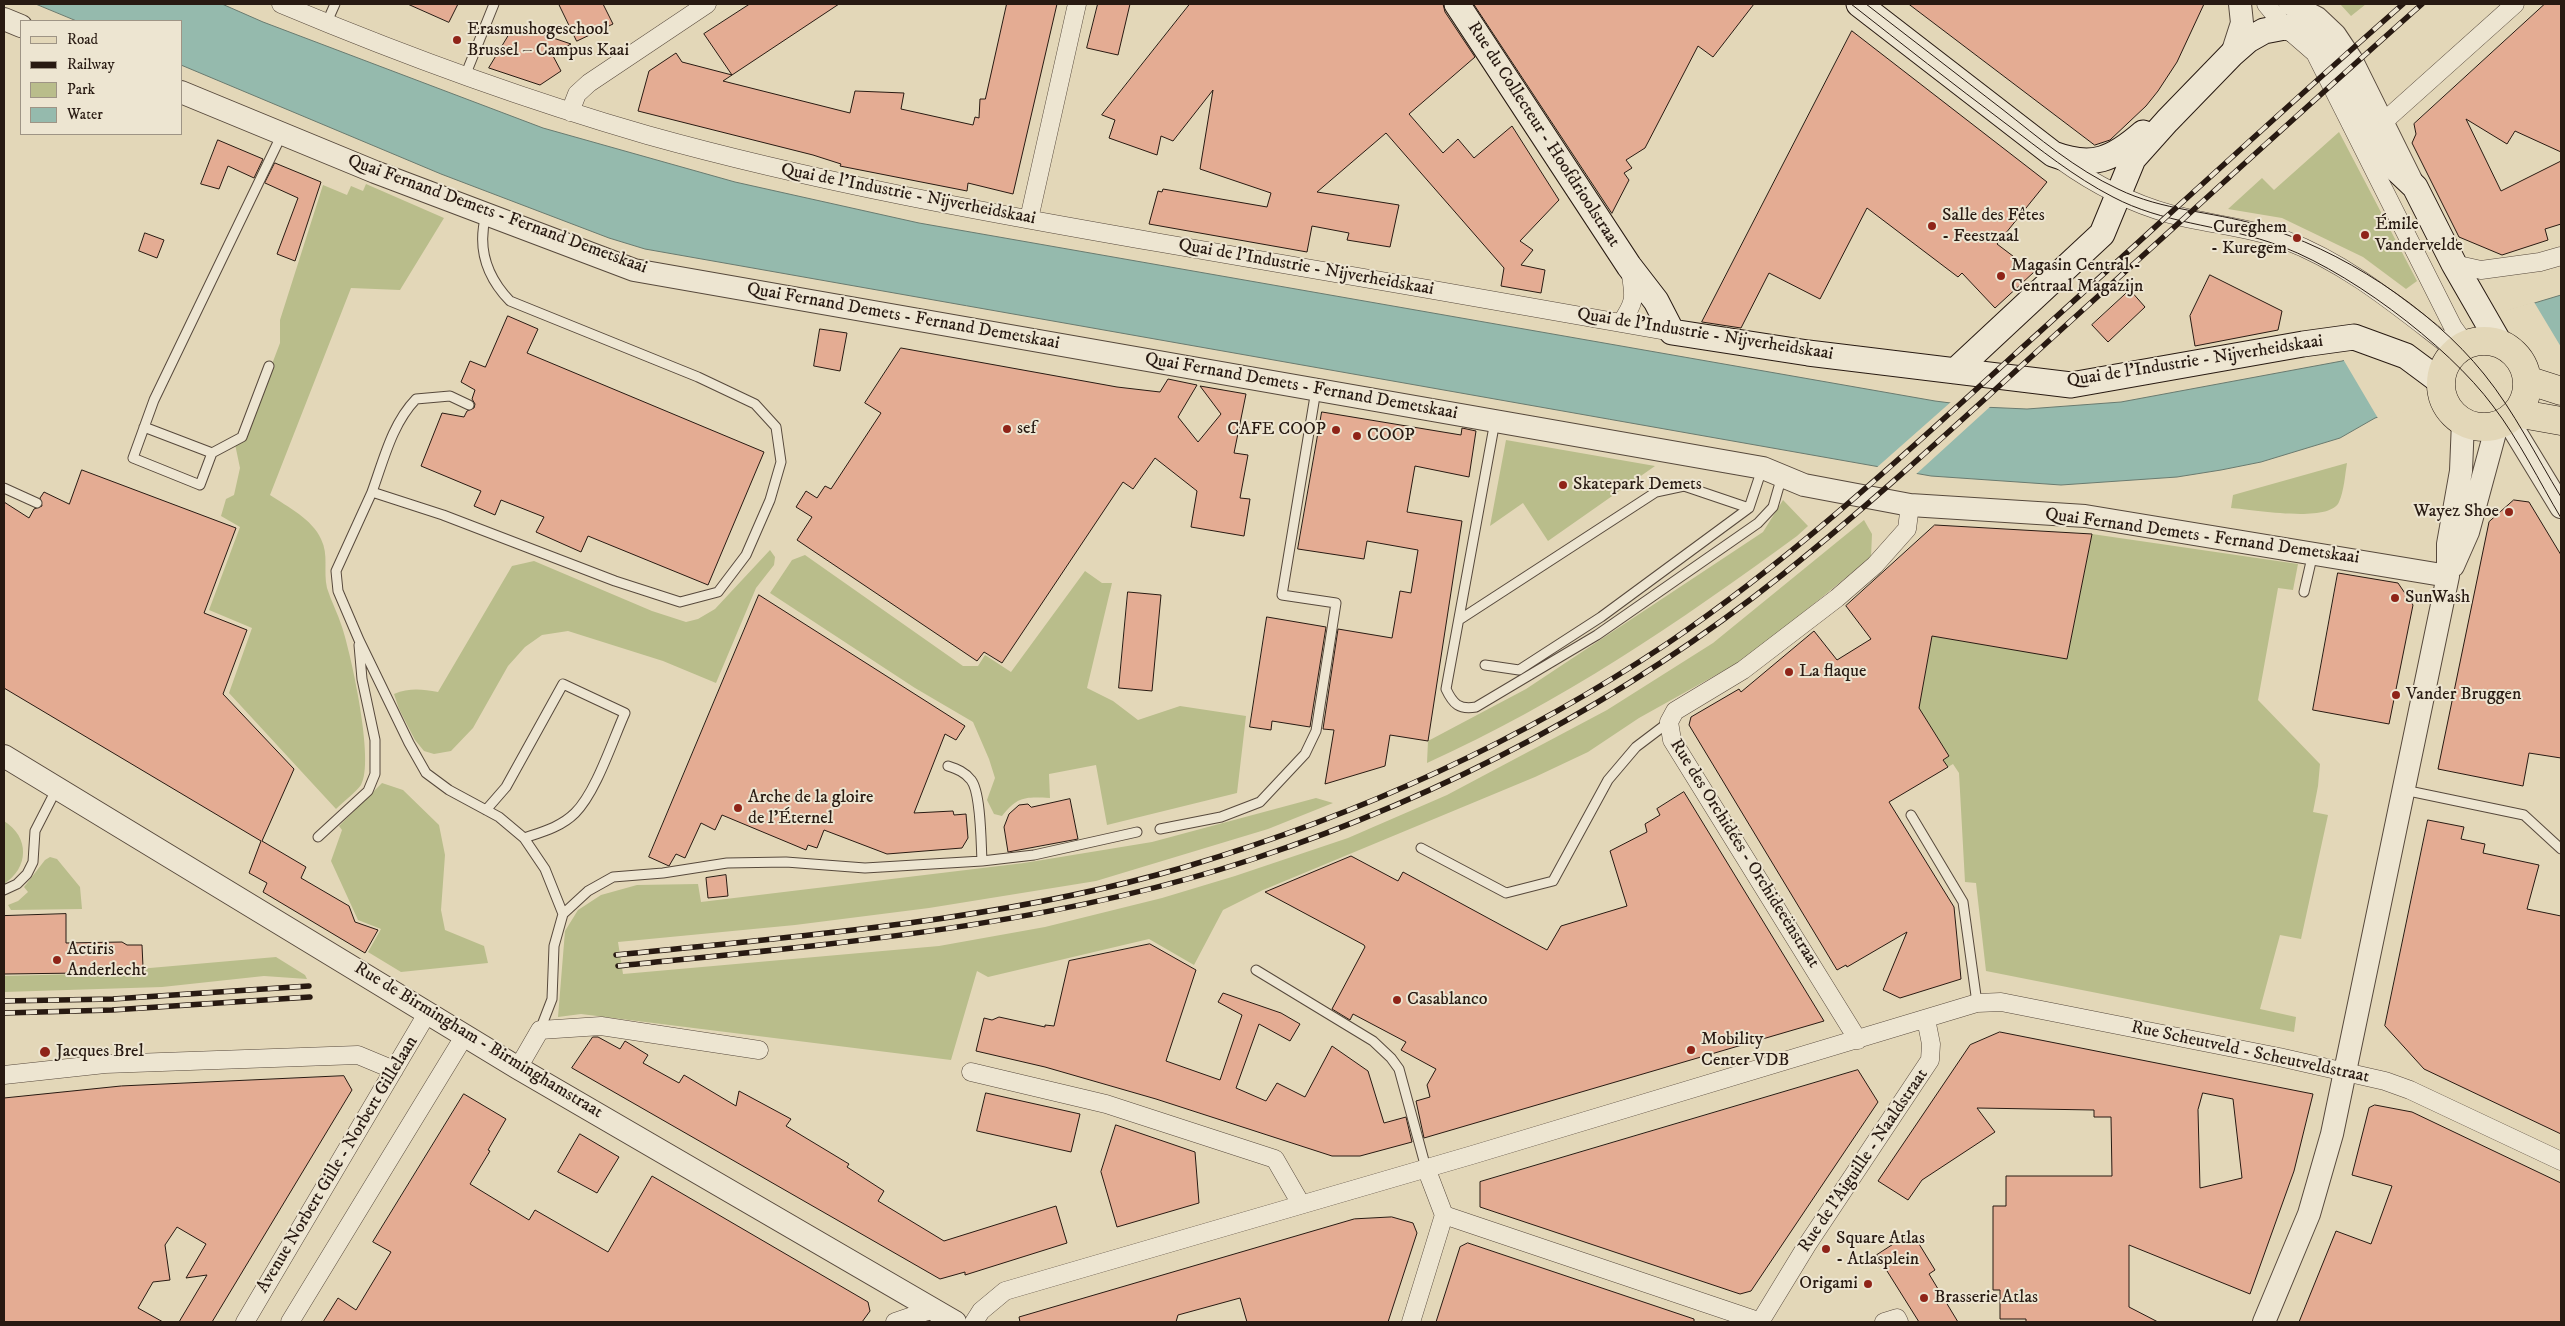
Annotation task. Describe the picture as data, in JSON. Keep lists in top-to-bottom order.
{
  "streets": {
    "main road": ["Rue du Collecteur - Hoofdrioolstraat", "Quai de l'Industrie - Nijverheidskaai"],
    "street": [
      "Quai Fernand Demets - Fernand Demetskaai",
      "Rue des Orchidées - Orchideeënstraat",
      "Rue de Birmingham - Birminghamstraat",
      "Rue Scheutveld - Scheutveldstraat",
      "Rue de l'Aiguille - Naaldstraat",
      "Avenue Norbert Gille - Norbert Gillelaan"
    ]
  },
  "crossings": [
    ["Rue du Collecteur - Hoofdrioolstraat", "Quai de l'Industrie - Nijverheidskaai"],
    ["Quai Fernand Demets - Fernand Demetskaai", "Rue des Orchidées - Orchideeënstraat"],
    ["Rue des Orchidées - Orchideeënstraat", "Rue Scheutveld - Scheutveldstraat"],
    ["Rue de Birmingham - Birminghamstraat", "Avenue Norbert Gille - Norbert Gillelaan"],
    ["Rue Scheutveld - Scheutveldstraat", "Rue de l'Aiguille - Naaldstraat"]
  ],
  "places": [
    "Erasmushogeschool Brussel – Campus Kaai",
    "Salle des Fêtes - Feestzaal",
    "Émile Vandervelde",
    "Cureghem - Kuregem",
    "Magasin Central - Centraal Magazijn",
    "sef",
    "CAFE COOP",
    "COOP",
    "Skatepark Demets",
    "Wayez Shoe",
    "SunWash",
    "La flaque",
    "Vander Bruggen",
    "Arche de la gloire de l'Éternel",
    "Actiris Anderlecht",
    "Casablanco",
    "Mobility Center VDB",
    "Jacques Brel",
    "Square Atlas - Atlasplein",
    "Origami",
    "Brasserie Atlas"
  ],
  "legend": [
    "Road",
    "Railway",
    "Park",
    "Water"
  ]
}
